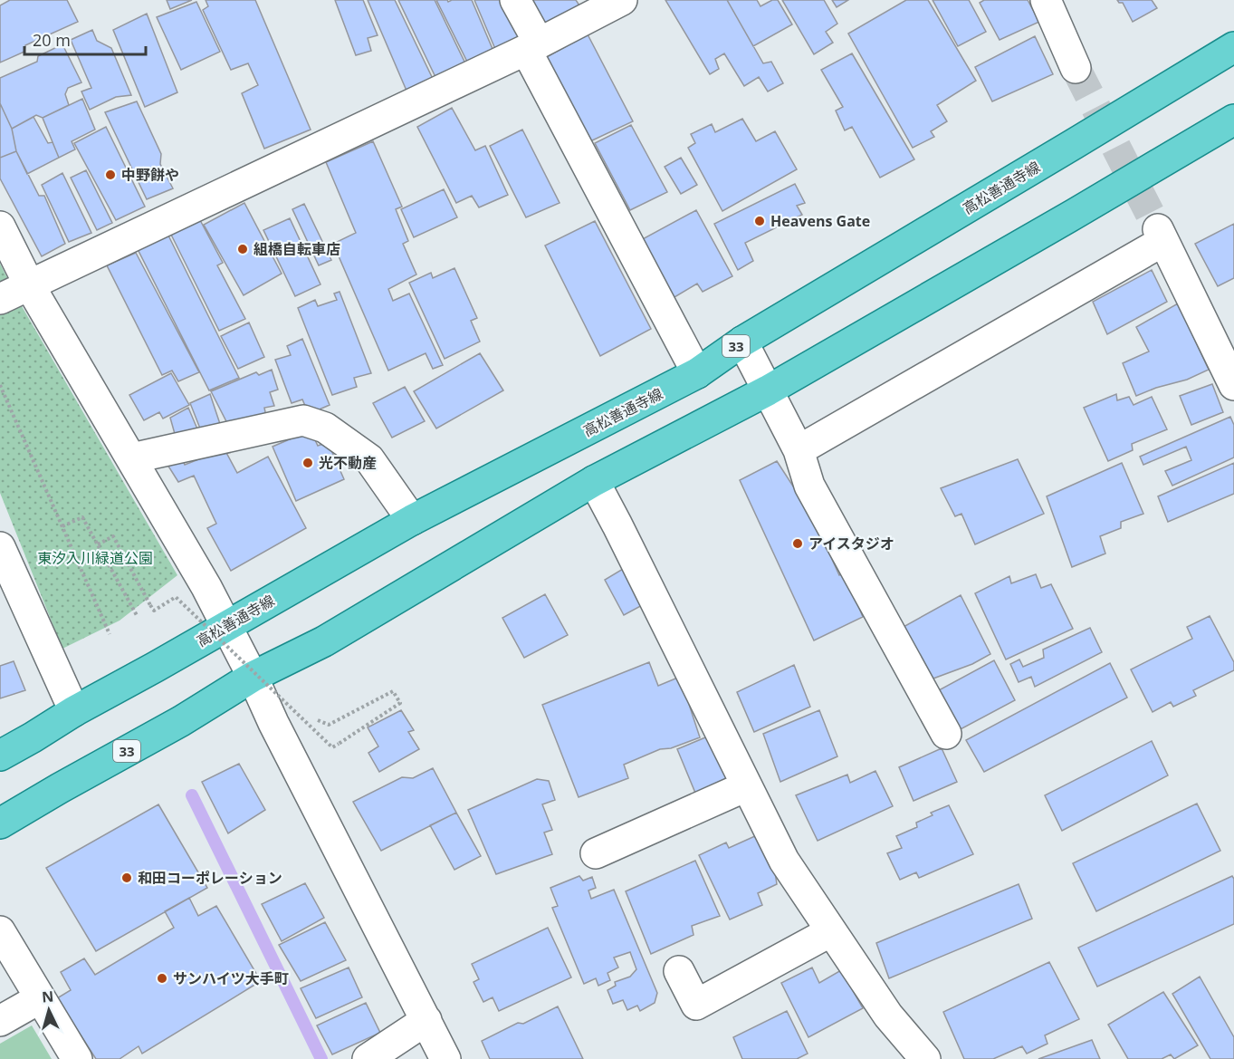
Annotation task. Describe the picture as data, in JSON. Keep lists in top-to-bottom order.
{
  "streets": {
    "main road": ["高松善通寺線", "33"]
  },
  "parks": ["東汐入川緑道公園"],
  "places": [
    "中野餅や",
    "Heavens Gate",
    "組橋自転車店",
    "光不動産",
    "アイスタジオ",
    "和田コーポレーション",
    "サンハイツ大手町"
  ],
  "scale_bar": "20 m",
  "north": "top"
}
